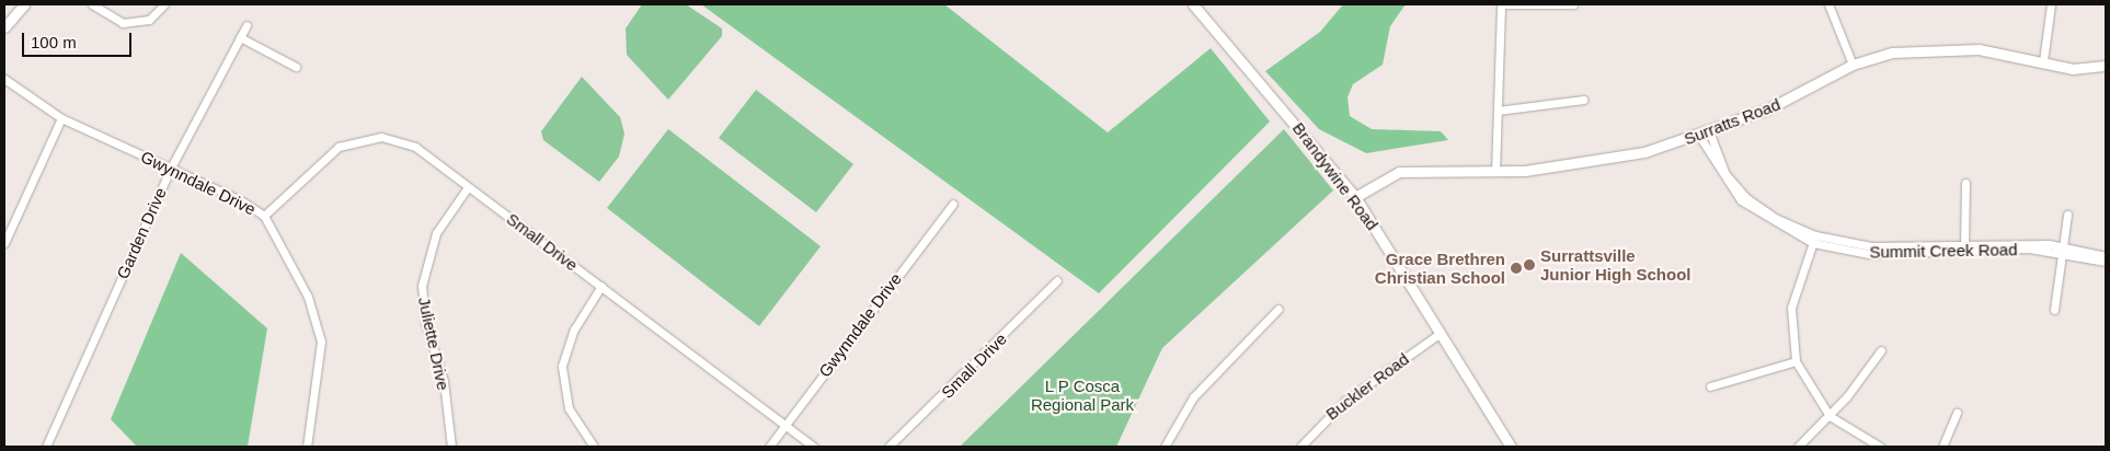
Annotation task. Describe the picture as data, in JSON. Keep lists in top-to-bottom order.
{
  "streets": {
    "main road": ["Surratts Road", "Brandywine Road"],
    "street": [
      "Gwynndale Drive",
      "Garden Drive",
      "Small Drive",
      "Summit Creek Road",
      "Juliette Drive",
      "Buckler Road"
    ]
  },
  "crossings": [
    ["Surratts Road", "Brandywine Road"],
    ["Surratts Road", "Summit Creek Road"],
    ["Brandywine Road", "Buckler Road"],
    ["Gwynndale Drive", "Garden Drive"],
    ["Gwynndale Drive", "Small Drive"],
    ["Small Drive", "Juliette Drive"]
  ],
  "parks": ["L P Cosca Regional Park"],
  "places": ["Surrattsville Junior High School", "Grace Brethren Christian School"],
  "scale_bar": "100 m"
}
